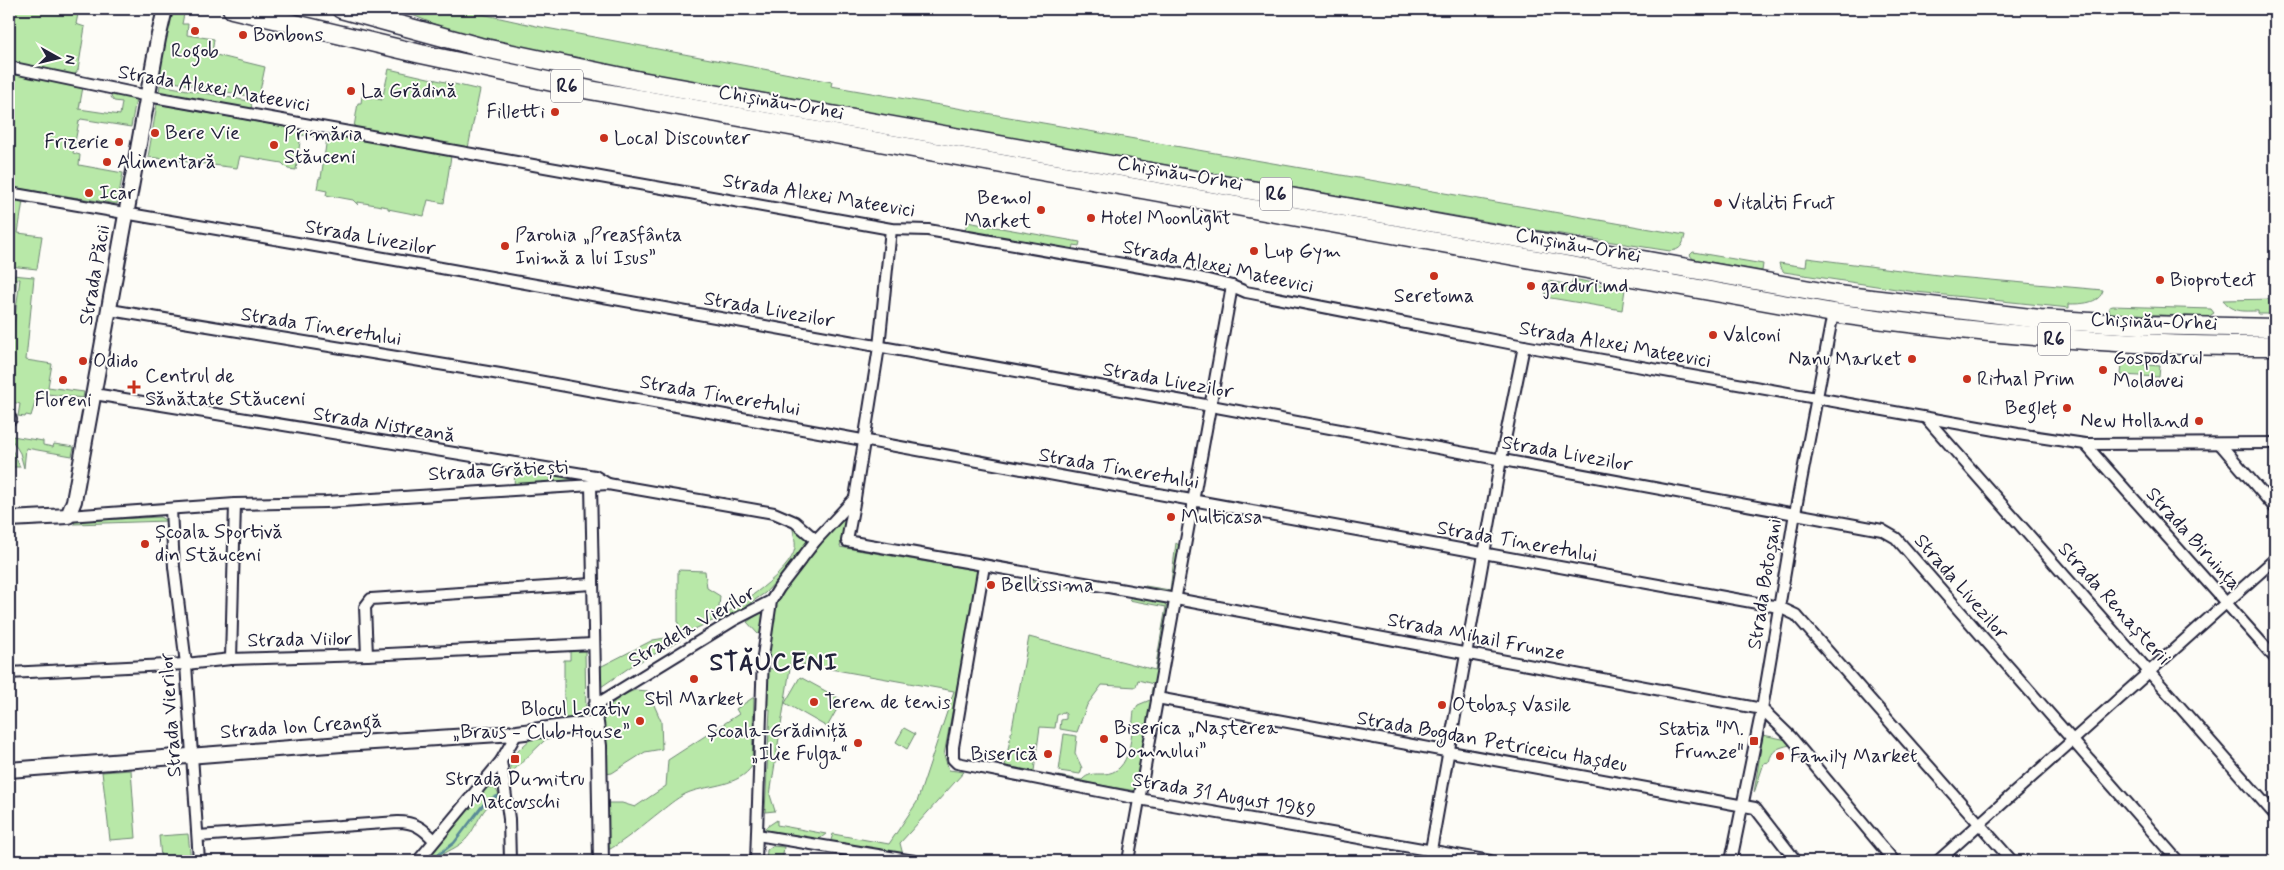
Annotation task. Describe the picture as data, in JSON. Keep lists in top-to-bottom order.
{
  "streets": {
    "highway": ["R6", "Chișinău-Orhei"],
    "street": [
      "Strada Alexei Mateevici",
      "Strada Livezilor",
      "Strada Păcii",
      "Strada Tineretului",
      "Strada Nistreană",
      "Strada Grătiești",
      "Strada Biruința",
      "Strada Botoșani",
      "Strada Renașterii",
      "Stradela Vierilor",
      "Strada Mihail Frunze",
      "Strada Viilor",
      "Strada Vierilor",
      "Strada Ion Creangă",
      "Strada Bogdan Petriceicu Hașdeu",
      "Strada 31 August 1989"
    ]
  },
  "crossings": [
    ["Strada Alexei Mateevici", "Strada Păcii"],
    ["Strada Alexei Mateevici", "Strada Biruința"],
    ["Strada Alexei Mateevici", "Strada Botoșani"],
    ["Strada Alexei Mateevici", "Strada Renașterii"],
    ["Chișinău-Orhei", "Strada Botoșani"],
    ["Strada Livezilor", "Strada Păcii"],
    ["Strada Livezilor", "Strada Botoșani"],
    ["Strada Păcii", "Strada Tineretului"],
    ["Strada Păcii", "Strada Nistreană"],
    ["Strada Păcii", "Strada Grătiești"],
    ["Strada Tineretului", "Strada Botoșani"],
    ["Strada Nistreană", "Strada Grătiești"],
    ["Strada Grătiești", "Stradela Vierilor"],
    ["Strada Grătiești", "Strada Vierilor"],
    ["Strada Botoșani", "Strada Mihail Frunze"],
    ["Strada Botoșani", "Strada Bogdan Petriceicu Hașdeu"],
    ["Stradela Vierilor", "Strada Mihail Frunze"],
    ["Strada Mihail Frunze", "Strada 31 August 1989"],
    ["Strada Viilor", "Strada Vierilor"],
    ["Strada Vierilor", "Strada Ion Creangă"]
  ],
  "districts": ["STĂUCENI"],
  "places": {
    "other": [
      "Rogob",
      "Bonbons",
      "La Grădină",
      "Filletti",
      "Bere Vie",
      "Local Discounter",
      "Frizerie",
      "Primăria Stăuceni",
      "Alimentară",
      "Icar",
      "Vitaliti Fruct",
      "Bemol Market",
      "Hotel Moonlight",
      "Parohia „Preasfânta Inimă a lui Isus”",
      "Lup Gym",
      "Seretoma",
      "Bioprotect",
      "garduri.md",
      "Valconi",
      "Nanu Market",
      "Odido",
      "Gospodarul Moldovei",
      "Ritual Prim",
      "Floreni",
      "Begleț",
      "New Holland",
      "Multicasa",
      "Școala Sportivă din Stăuceni",
      "Bellissima",
      "Stil Market",
      "Teren de tenis",
      "Otobaș Vasile",
      "Blocul Locativ „Braus - Club House”",
      "Biserica „Nașterea Domnului”",
      "Școala-Grădiniță „Ilie Fulga“",
      "Biserică",
      "Family Market"
    ],
    "health": ["Centrul de Sănătate Stăuceni"],
    "transit": ["Statia \"M. Frunze\"", "Strada Dumitru Matcovschi"]
  },
  "north": "right"
}
